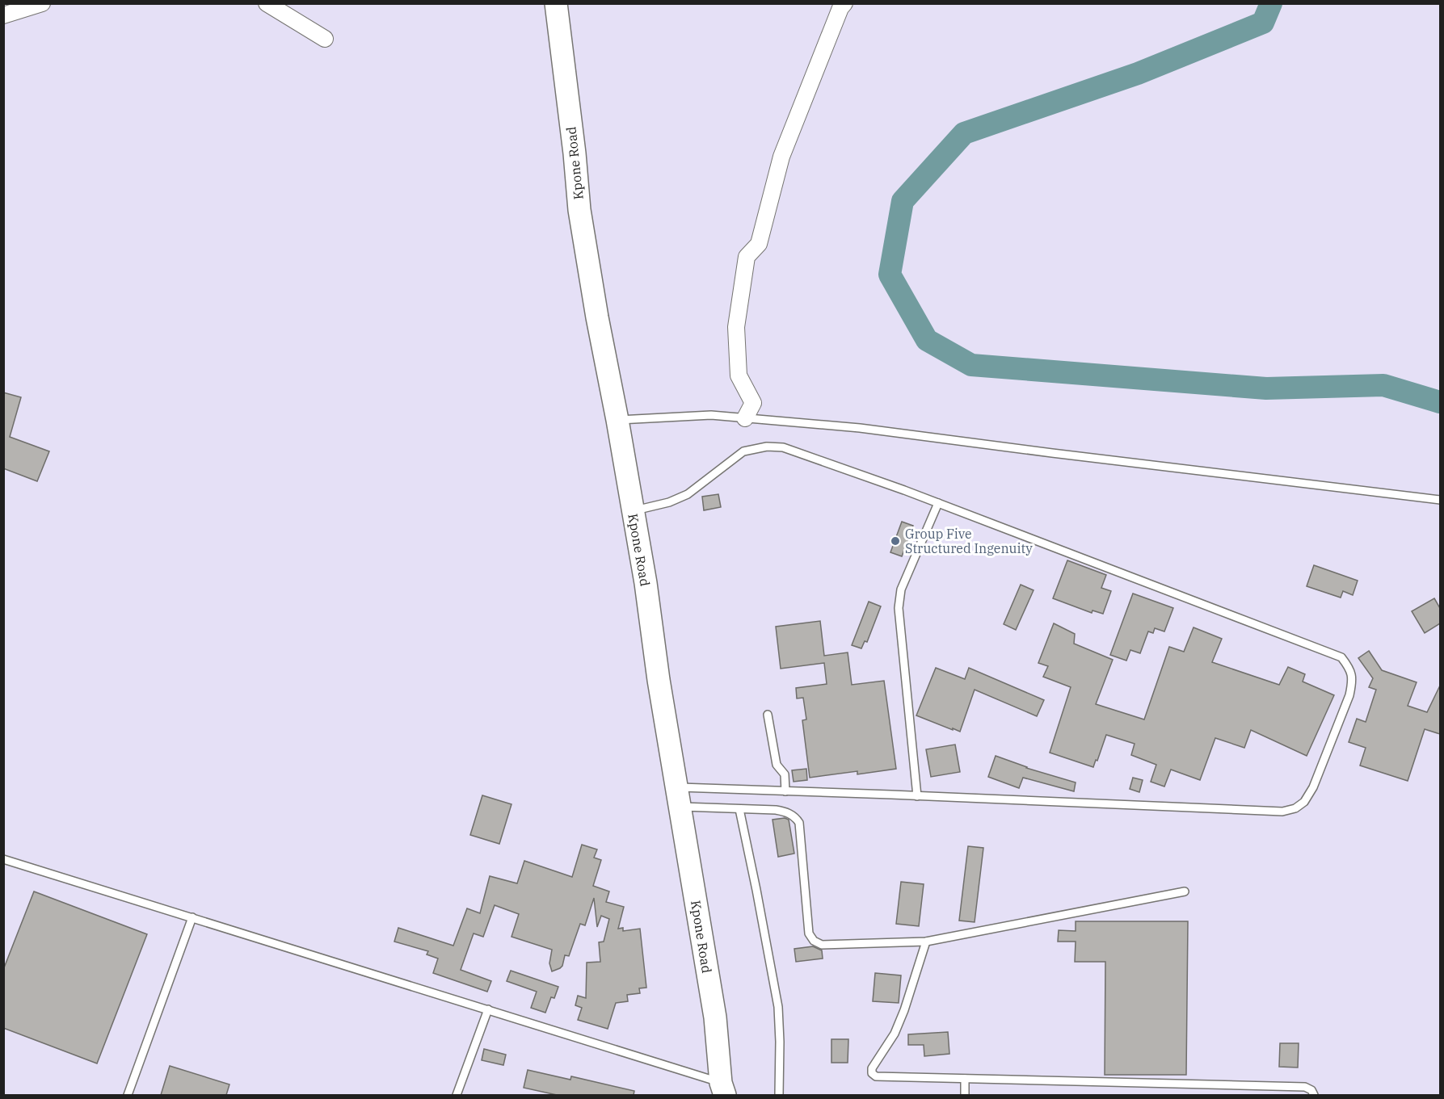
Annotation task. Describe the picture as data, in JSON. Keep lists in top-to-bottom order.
{
  "streets": {
    "main road": ["Kpone Road"]
  },
  "places": ["Group Five Structured Ingenuity"]
}
